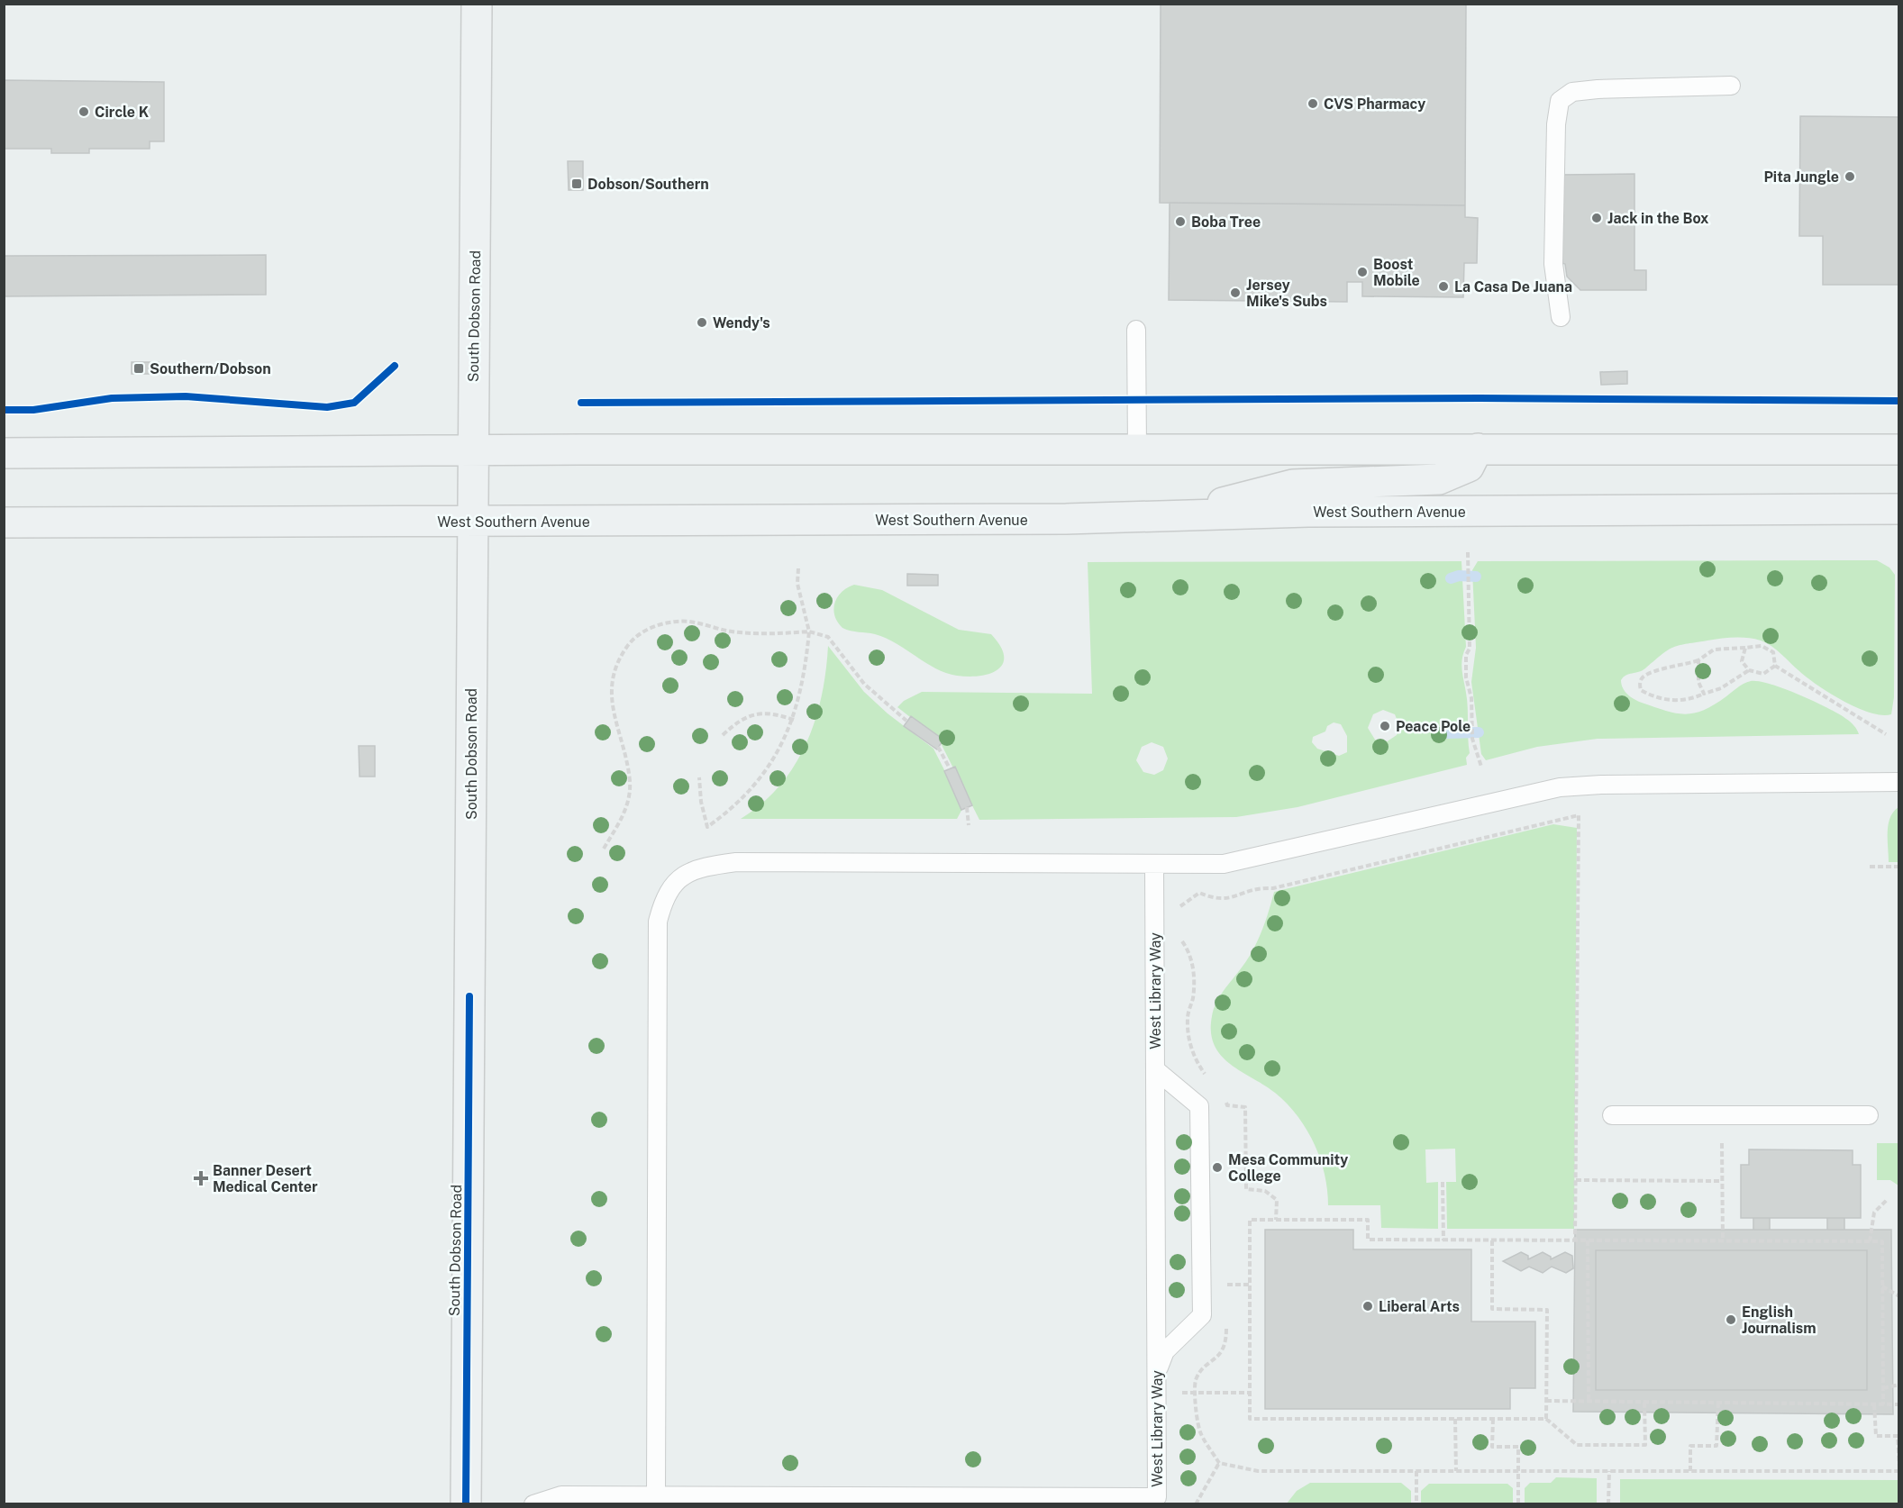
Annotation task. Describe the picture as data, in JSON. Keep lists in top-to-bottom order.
{
  "streets": {
    "main road": ["South Dobson Road", "West Southern Avenue"],
    "lane": ["West Library Way"]
  },
  "crossings": [
    ["South Dobson Road", "West Southern Avenue"]
  ],
  "places": {
    "other": [
      "CVS Pharmacy",
      "Circle K",
      "Pita Jungle",
      "Jack in the Box",
      "Boba Tree",
      "Boost Mobile",
      "La Casa De Juana",
      "Jersey Mike's Subs",
      "Wendy's",
      "Peace Pole",
      "Mesa Community College",
      "Liberal Arts",
      "English Journalism"
    ],
    "transit": ["Dobson/Southern", "Southern/Dobson"],
    "health": ["Banner Desert Medical Center"]
  }
}
